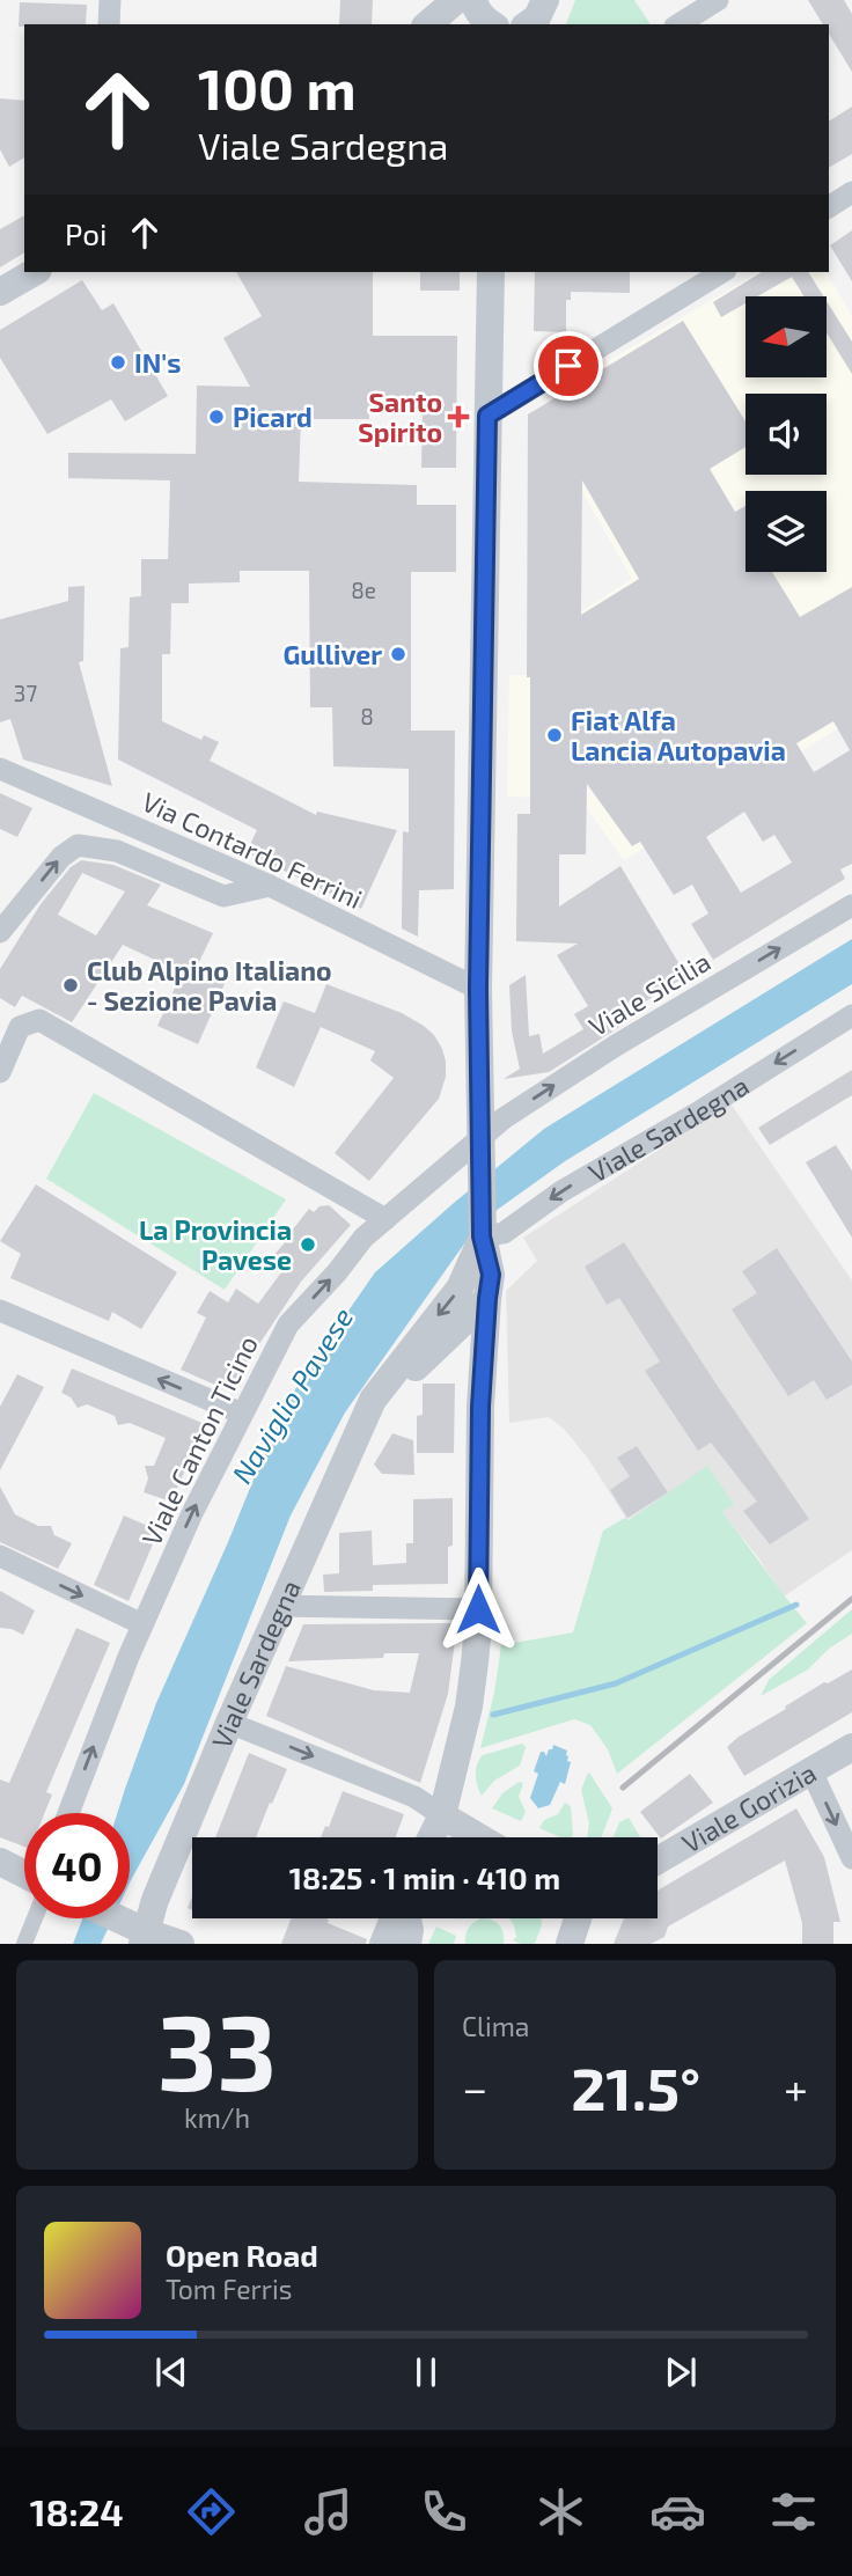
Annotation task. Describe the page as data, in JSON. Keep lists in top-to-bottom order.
{
  "streets": {
    "street": [
      "Via Contardo Ferrini",
      "Viale Sicilia",
      "Viale Sardegna",
      "Viale Canton Ticino",
      "Viale Gorizia"
    ]
  },
  "crossings": [
    ["Viale Sicilia", "Viale Canton Ticino"]
  ],
  "one_way": ["Viale Sicilia", "Viale Sardegna", "Viale Canton Ticino"],
  "water": ["Naviglio Pavese"],
  "places": {
    "other": [
      "IN's",
      "Picard",
      "Gulliver",
      "Fiat Alfa Lancia Autopavia",
      "Club Alpino Italiano - Sezione Pavia",
      "La Provincia Pavese"
    ],
    "health": ["Santo Spirito"]
  },
  "house_numbers": ["8e", "37", "8"],
  "north": "left",
  "page": {
    "turn": ["100 m", "Viale Sardegna"],
    "then": "Poi",
    "limit": "40",
    "trip": "18:25 · 1 min · 410 m",
    "tile": [
      ["33", "km/h"],
      "Clima"
    ],
    "heat": ["−", "21.5°", "+"],
    "song": ["Open Road", "Tom Ferris"],
    "tabs": "18:24"
  }
}
